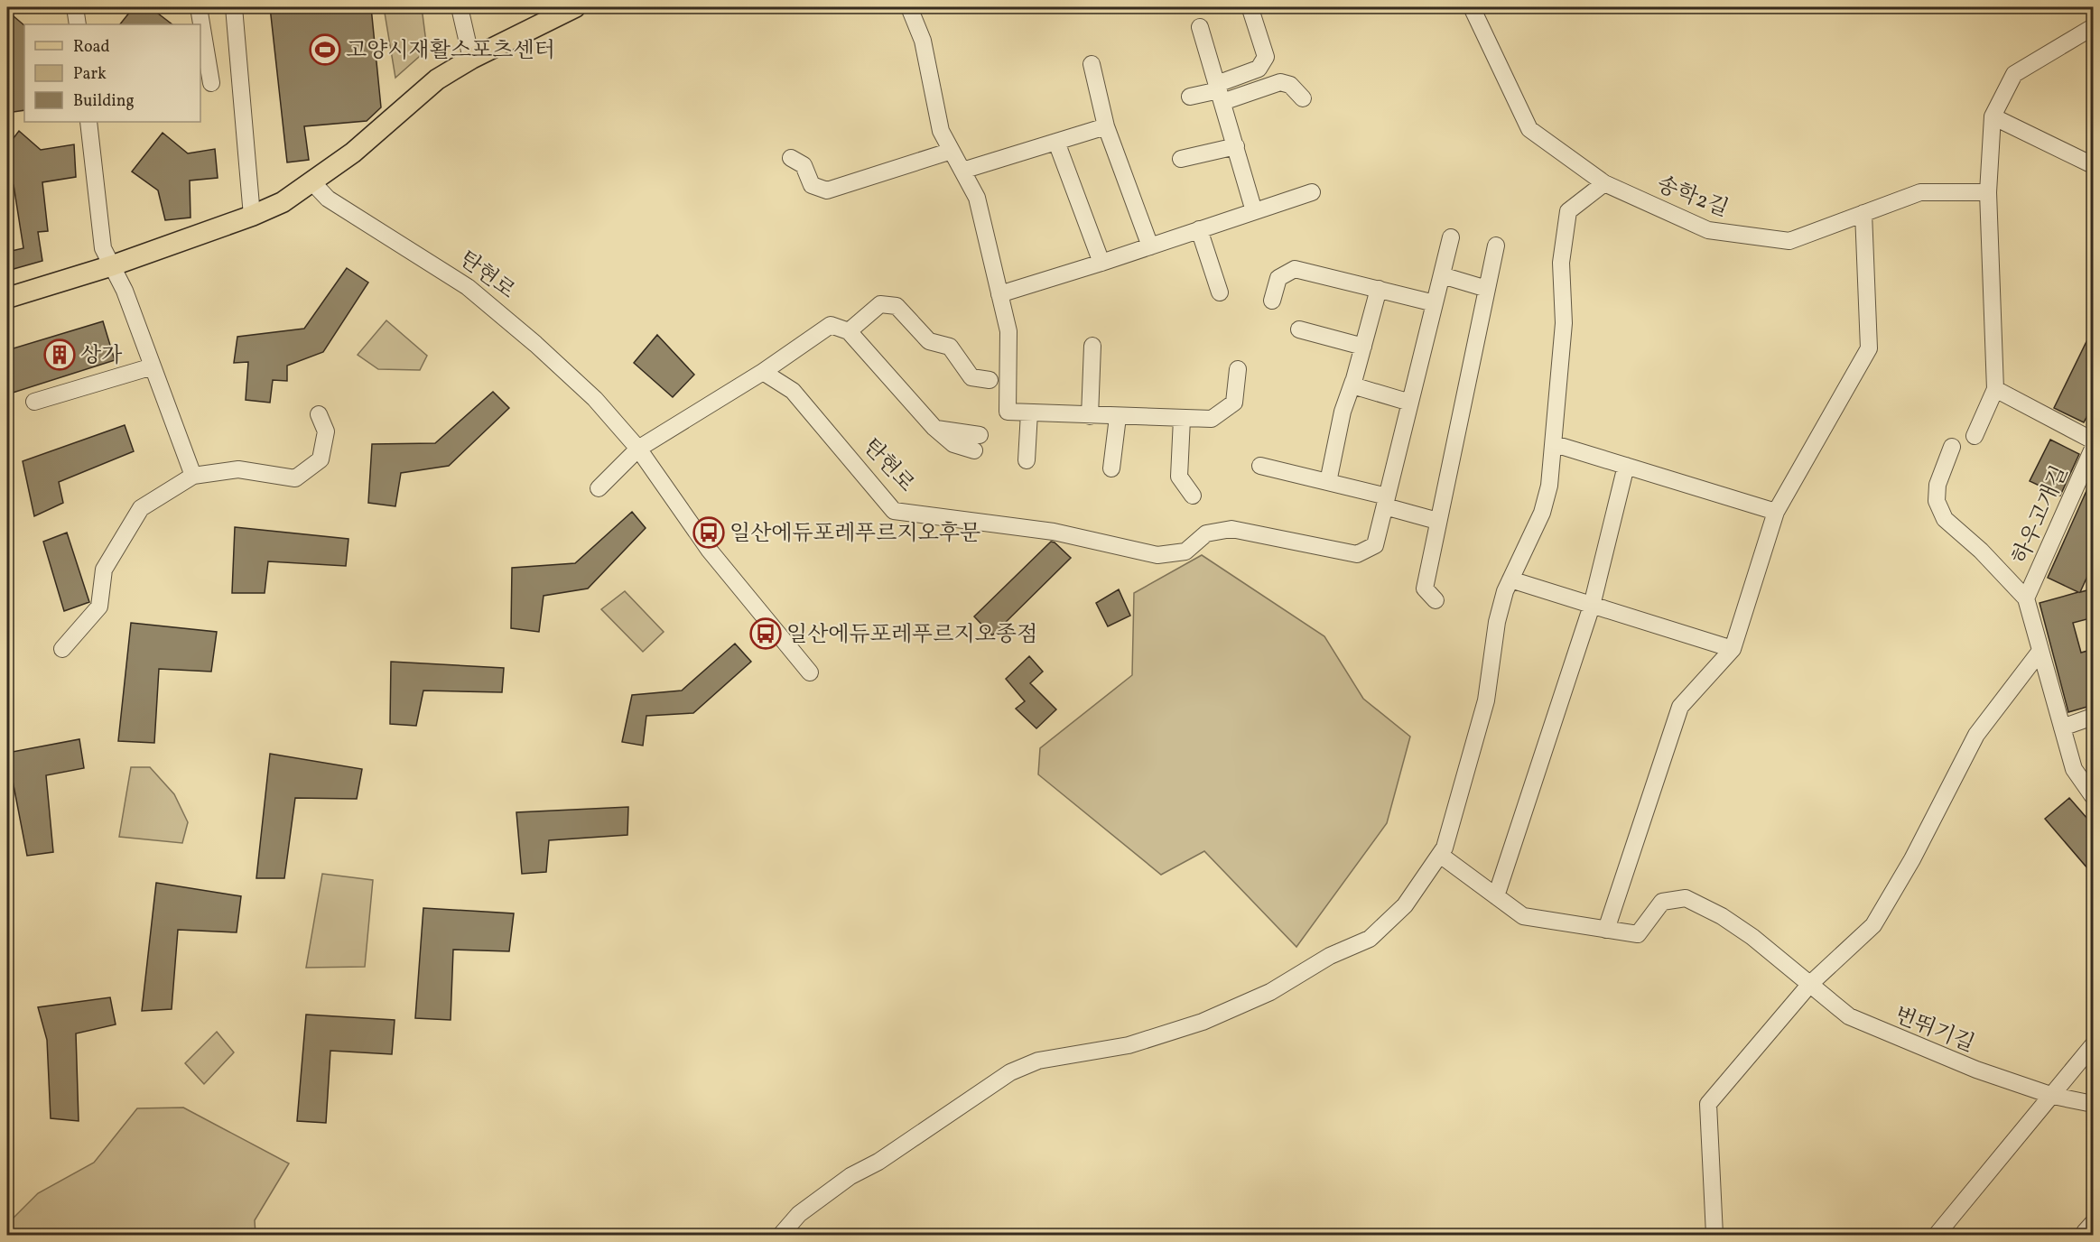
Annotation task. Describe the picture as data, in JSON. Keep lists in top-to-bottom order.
{
  "streets": {
    "street": [
      "송학2길",
      "탄현로",
      "하우고개길",
      "번뛰기길"
    ]
  },
  "places": {
    "sports": ["고양시재활스포츠센터"],
    "building": ["상가"],
    "bus stop": ["일산에듀포레푸르지오후문", "일산에듀포레푸르지오종점"]
  },
  "legend": ["Road", "Park", "Building"]
}
